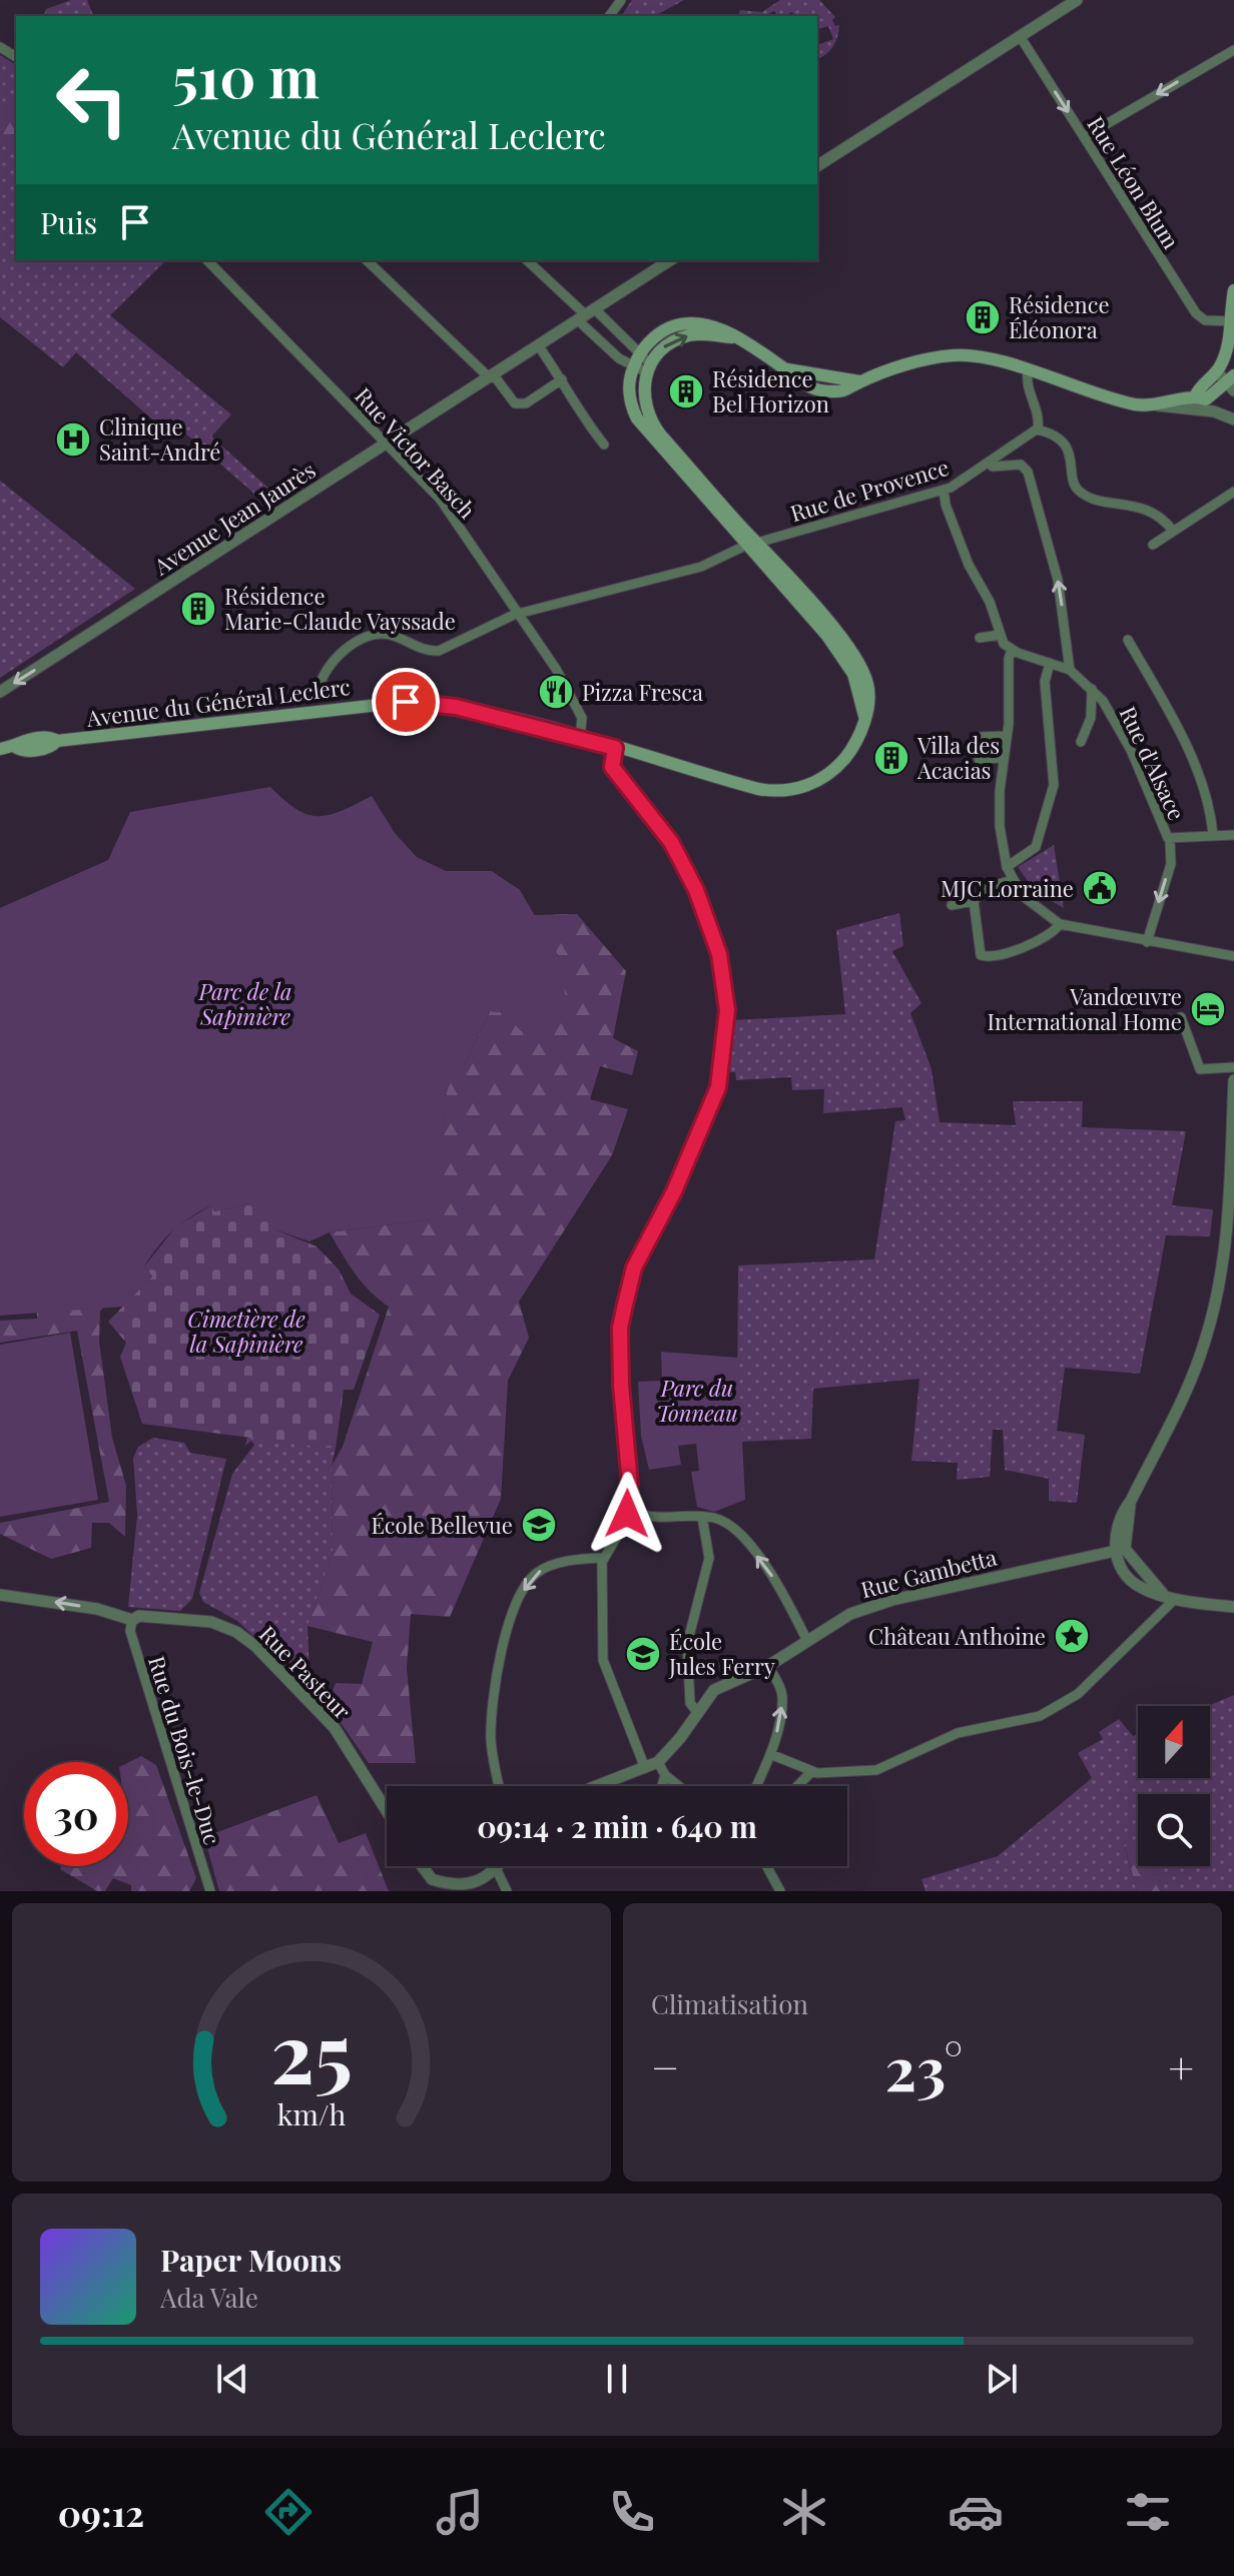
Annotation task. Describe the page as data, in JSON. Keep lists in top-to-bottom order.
{
  "streets": {
    "main road": ["Avenue du Général Leclerc"],
    "street": [
      "Rue Léon Blum",
      "Rue Victor Basch",
      "Rue de Provence",
      "Avenue Jean Jaurès",
      "Rue d'Alsace",
      "Rue Gambetta",
      "Rue Pasteur",
      "Rue du Bois-le-Duc"
    ]
  },
  "crossings": [
    ["Rue Victor Basch", "Rue de Provence"],
    ["Rue Victor Basch", "Avenue Jean Jaurès"],
    ["Rue Victor Basch", "Avenue du Général Leclerc"],
    ["Rue de Provence", "Avenue du Général Leclerc"],
    ["Rue Pasteur", "Rue du Bois-le-Duc"]
  ],
  "one_way": ["Avenue Jean Jaurès"],
  "parks": ["Parc de la Sapinière", "Cimetière de la Sapinière", "Parc du Tonneau"],
  "places": {
    "building": [
      "Résidence Éléonora",
      "Résidence Bel Horizon",
      "Résidence Marie-Claude Vayssade",
      "Villa des Acacias"
    ],
    "hospital": ["Clinique Saint-André"],
    "restaurant": ["Pizza Fresca"],
    "public building": ["MJC Lorraine"],
    "hotel": ["Vandœuvre International Home"],
    "school or university": ["École Bellevue", "École Jules Ferry"],
    "place": ["Château Anthoine"]
  },
  "north": "top",
  "page": {
    "turn": ["510 m", "Avenue du Général Leclerc"],
    "then": "Puis",
    "limit": "30",
    "trip": "09:14 · 2 min · 640 m",
    "tile": "Climatisation",
    "heat": ["−", "23°", "+"],
    "song": ["Paper Moons", "Ada Vale"],
    "tabs": "09:12",
    "gauge": ["25", "km/h"]
  }
}
